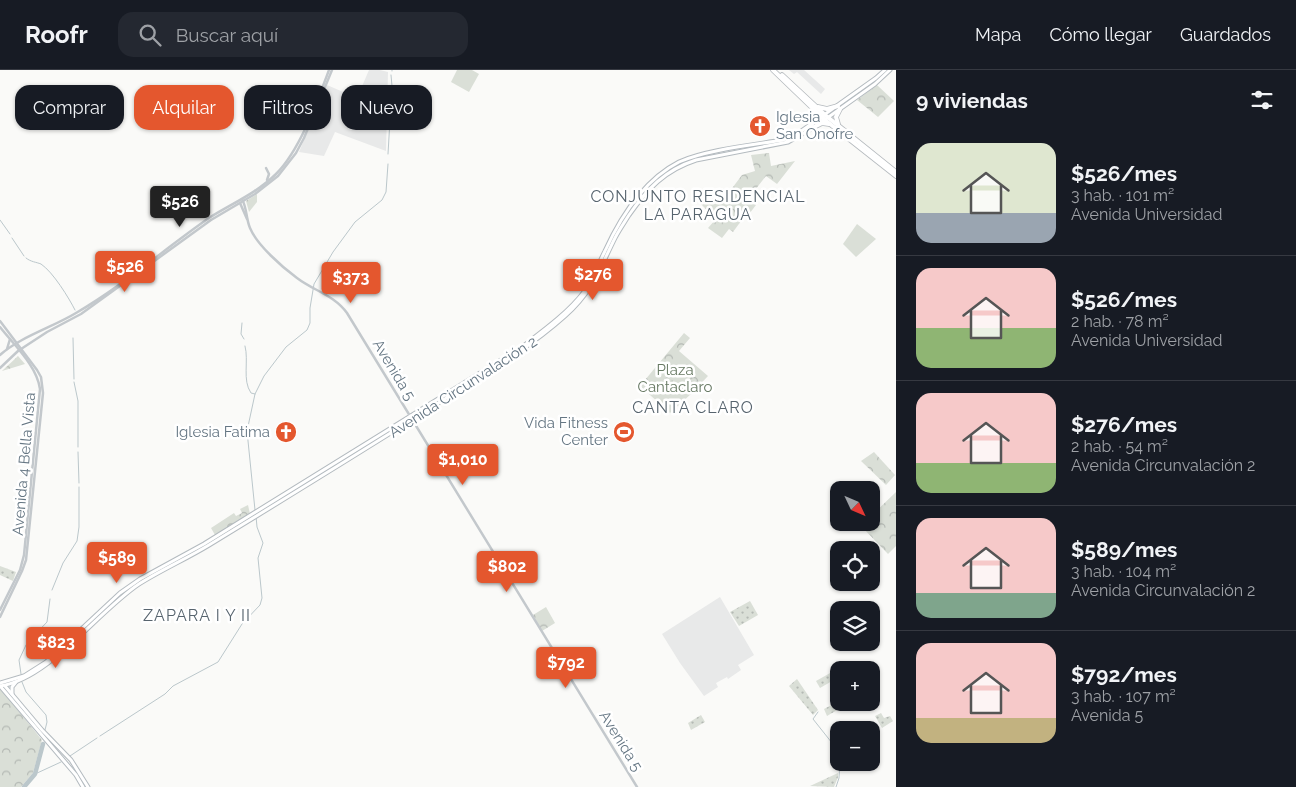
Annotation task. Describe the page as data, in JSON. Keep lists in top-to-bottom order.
{
  "streets": {
    "main road": ["Avenida Circunvalación 2"],
    "street": ["Avenida 5", "Avenida 4 Bella Vista"]
  },
  "crossings": [
    ["Avenida 5", "Avenida Circunvalación 2"]
  ],
  "districts": ["CONJUNTO RESIDENCIAL LA PARAGUA", "CANTA CLARO", "ZAPARA I Y II"],
  "parks": ["Plaza Cantaclaro"],
  "places": {
    "church": ["Iglesia San Onofre", "Iglesia Fatima"],
    "sports": ["Vida Fitness Center"]
  },
  "north": "bottom right",
  "page": {
    "header": "Roofr",
    "search": "Buscar aquí",
    "nav": ["Mapa", "Cómo llegar", "Guardados"],
    "heading": "9 viviendas",
    "chip": [
      "Comprar",
      "Alquilar",
      "Filtros",
      "Nuevo"
    ],
    "list": [
      {
        "name": "$526/mes",
        "note": "3 hab. · 101 m² · Avenida Universidad"
      },
      {
        "name": "$526/mes",
        "note": "2 hab. · 78 m² · Avenida Universidad"
      },
      {
        "name": "$276/mes",
        "note": "2 hab. · 54 m² · Avenida Circunvalación 2"
      },
      {
        "name": "$589/mes",
        "note": "3 hab. · 104 m² · Avenida Circunvalación 2"
      },
      {
        "name": "$792/mes",
        "note": "3 hab. · 107 m² · Avenida 5"
      }
    ],
    "price": [
      "$526",
      "$526",
      "$276",
      "$373",
      "$1,010",
      "$589",
      "$802",
      "$823",
      "$792"
    ],
    "map_buttons": ["+", "−"]
  }
}
